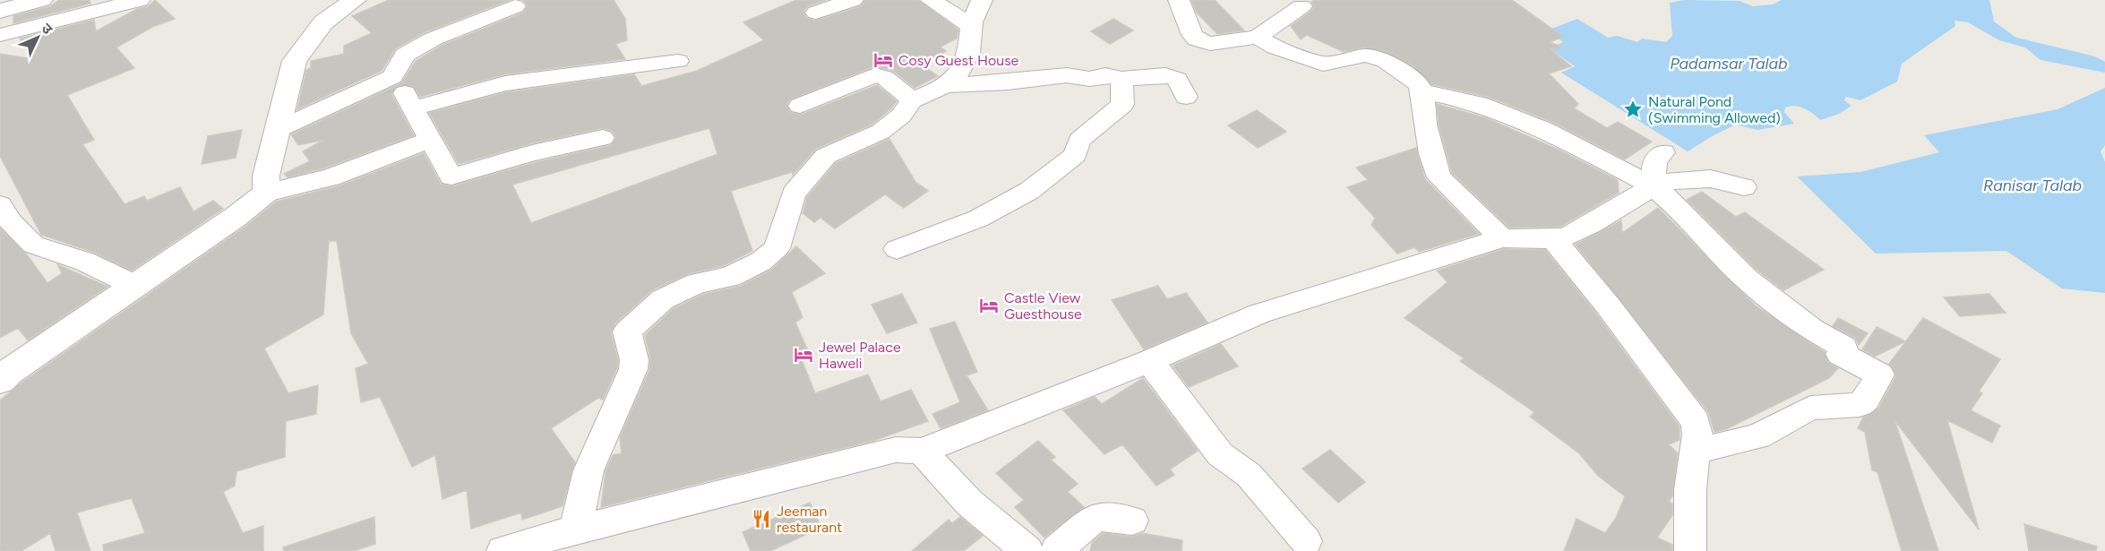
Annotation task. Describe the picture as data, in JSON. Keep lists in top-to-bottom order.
{
  "water": ["Padamsar Talab", "Ranisar Talab"],
  "places": {
    "hotel": ["Cosy Guest House", "Castle View Guesthouse", "Jewel Palace Haweli"],
    "place": ["Natural Pond (Swimming Allowed)"],
    "restaurant": ["Jeeman restaurant"]
  },
  "north": "top right"
}
